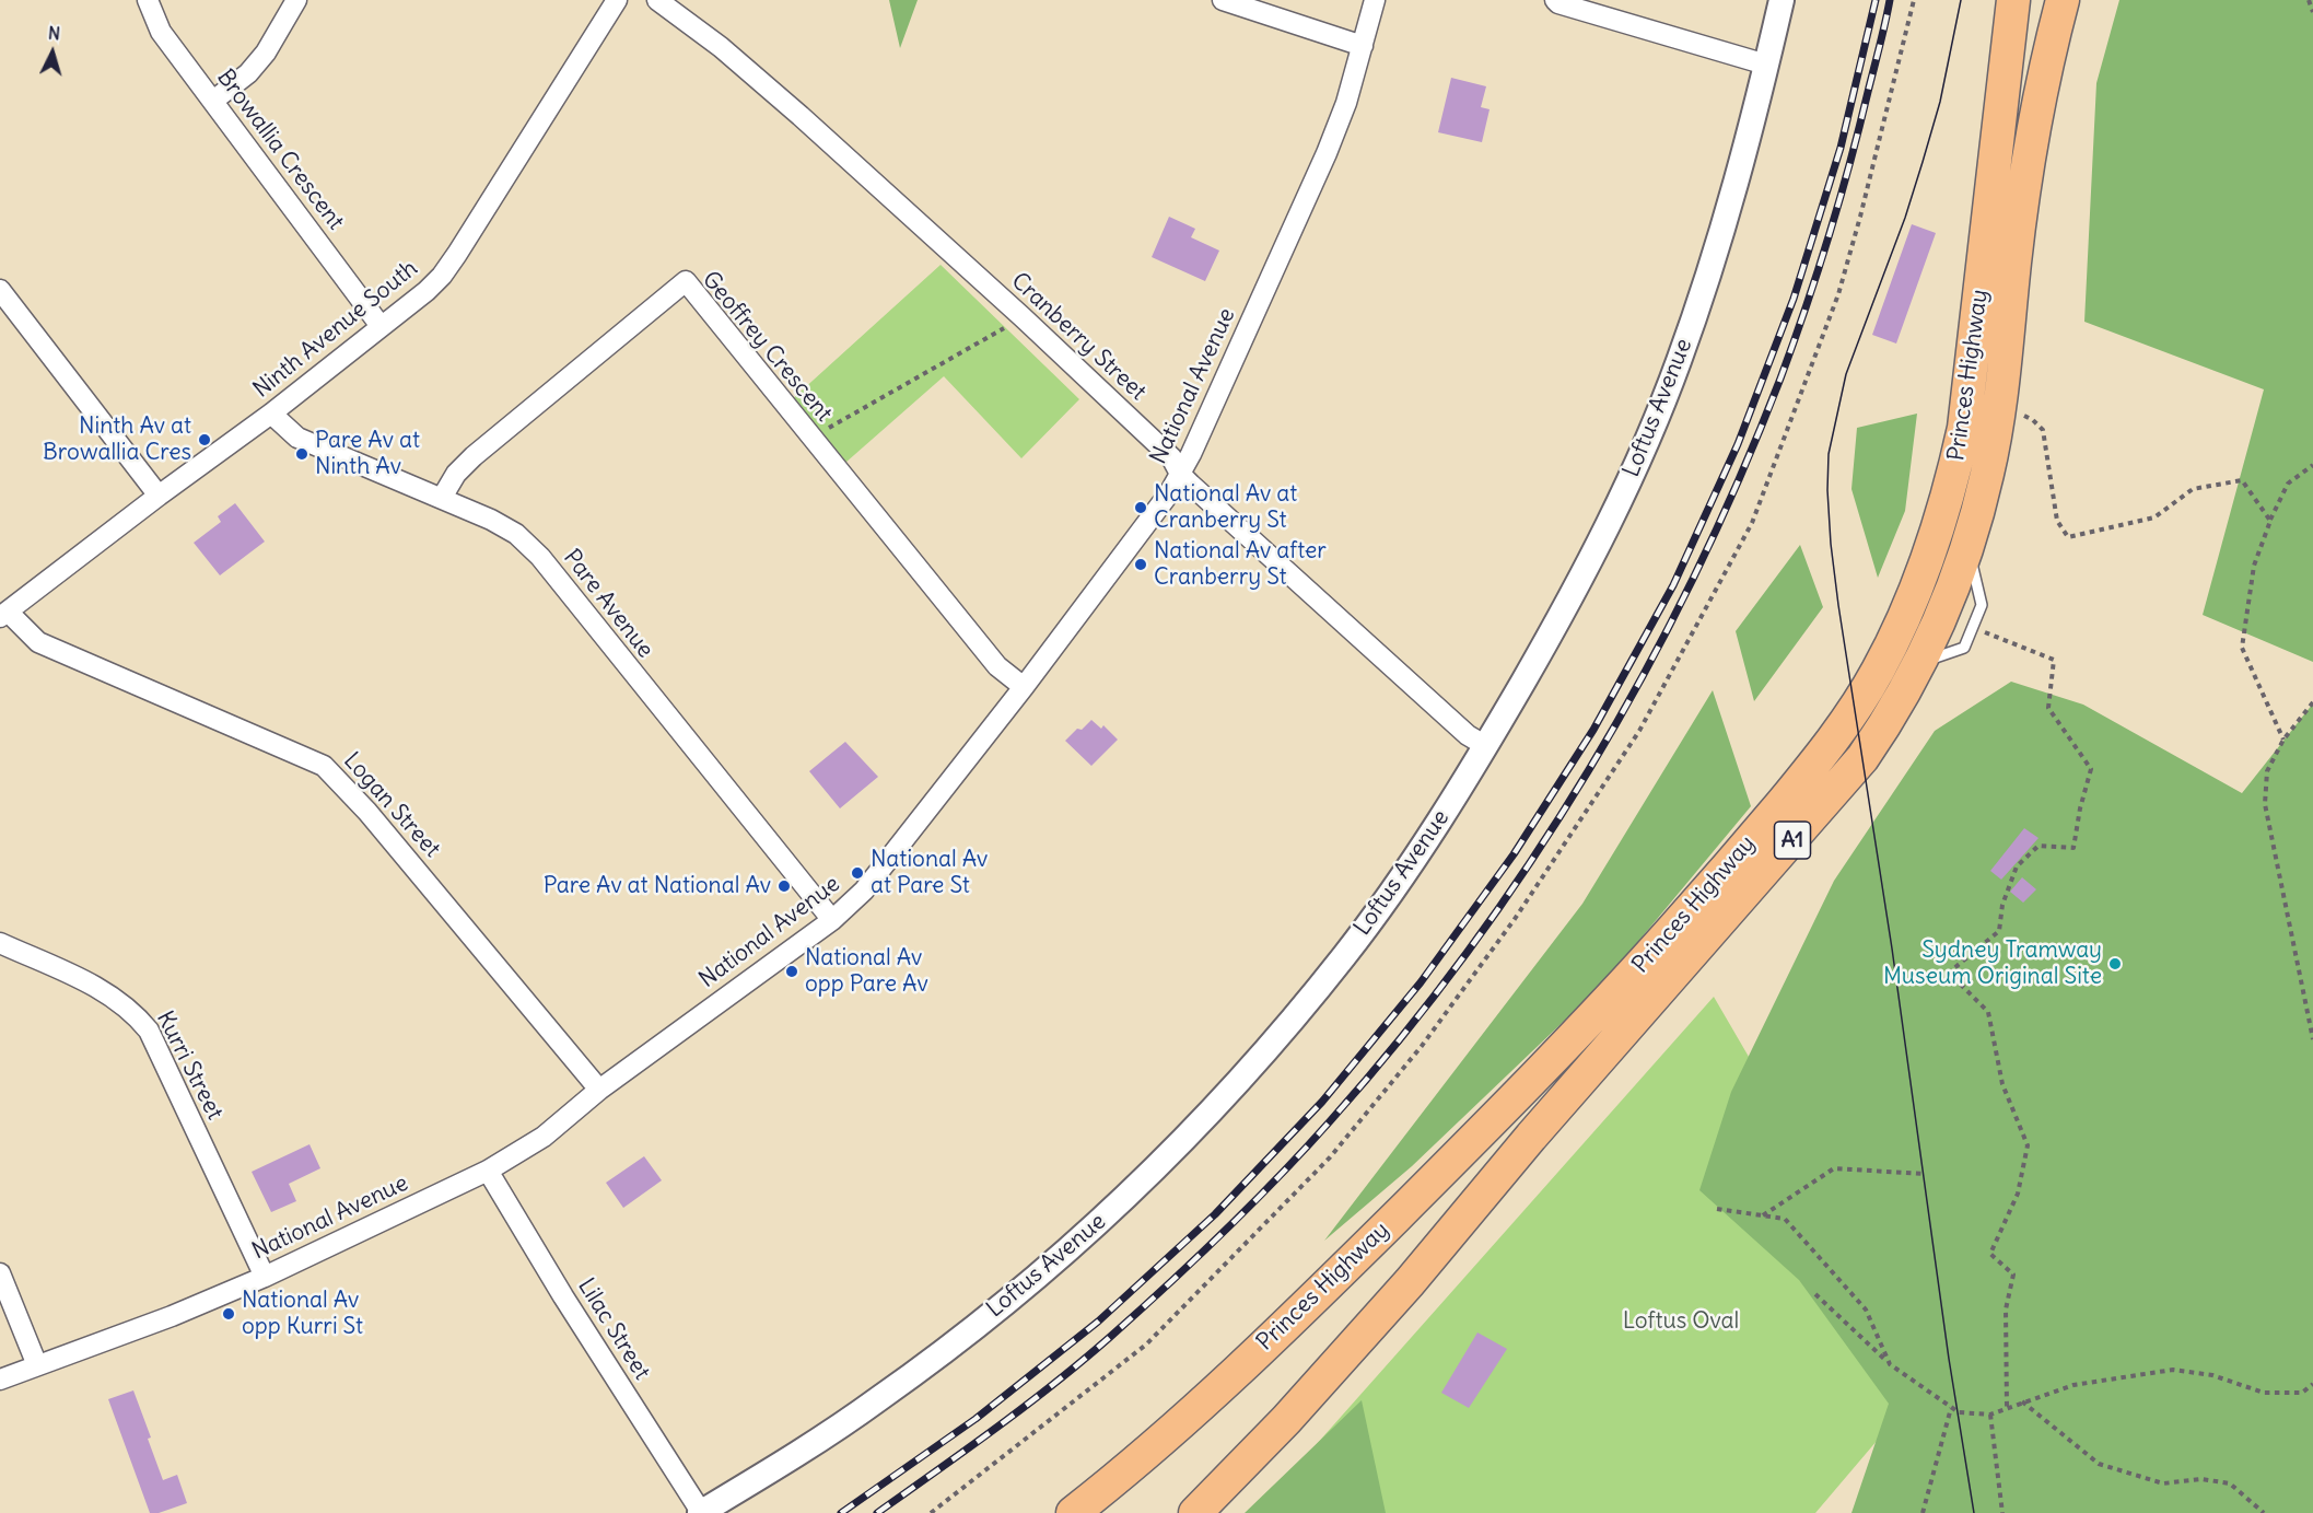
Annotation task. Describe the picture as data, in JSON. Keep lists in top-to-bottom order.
{
  "streets": {
    "highway": ["Princes Highway", "A1"],
    "street": [
      "Browallia Crescent",
      "Ninth Avenue South",
      "Cranberry Street",
      "Geoffrey Crescent",
      "National Avenue",
      "Loftus Avenue",
      "Pare Avenue",
      "Logan Street",
      "Kurri Street",
      "Lilac Street"
    ]
  },
  "crossings": [
    ["Browallia Crescent", "Ninth Avenue South"],
    ["Ninth Avenue South", "Pare Avenue"],
    ["Ninth Avenue South", "Logan Street"],
    ["Cranberry Street", "National Avenue"],
    ["Cranberry Street", "Loftus Avenue"],
    ["Geoffrey Crescent", "National Avenue"],
    ["Geoffrey Crescent", "Pare Avenue"],
    ["National Avenue", "Pare Avenue"],
    ["National Avenue", "Logan Street"],
    ["National Avenue", "Kurri Street"],
    ["National Avenue", "Lilac Street"],
    ["Loftus Avenue", "Lilac Street"]
  ],
  "parks": ["Loftus Oval"],
  "places": [
    "Ninth Av at Browallia Cres",
    "Pare Av at Ninth Av",
    "National Av at Cranberry St",
    "National Av after Cranberry St",
    "National Av at Pare St",
    "Pare Av at National Av",
    "Sydney Tramway Museum Original Site",
    "National Av opp Pare Av",
    "National Av opp Kurri St"
  ],
  "north": "top"
}
